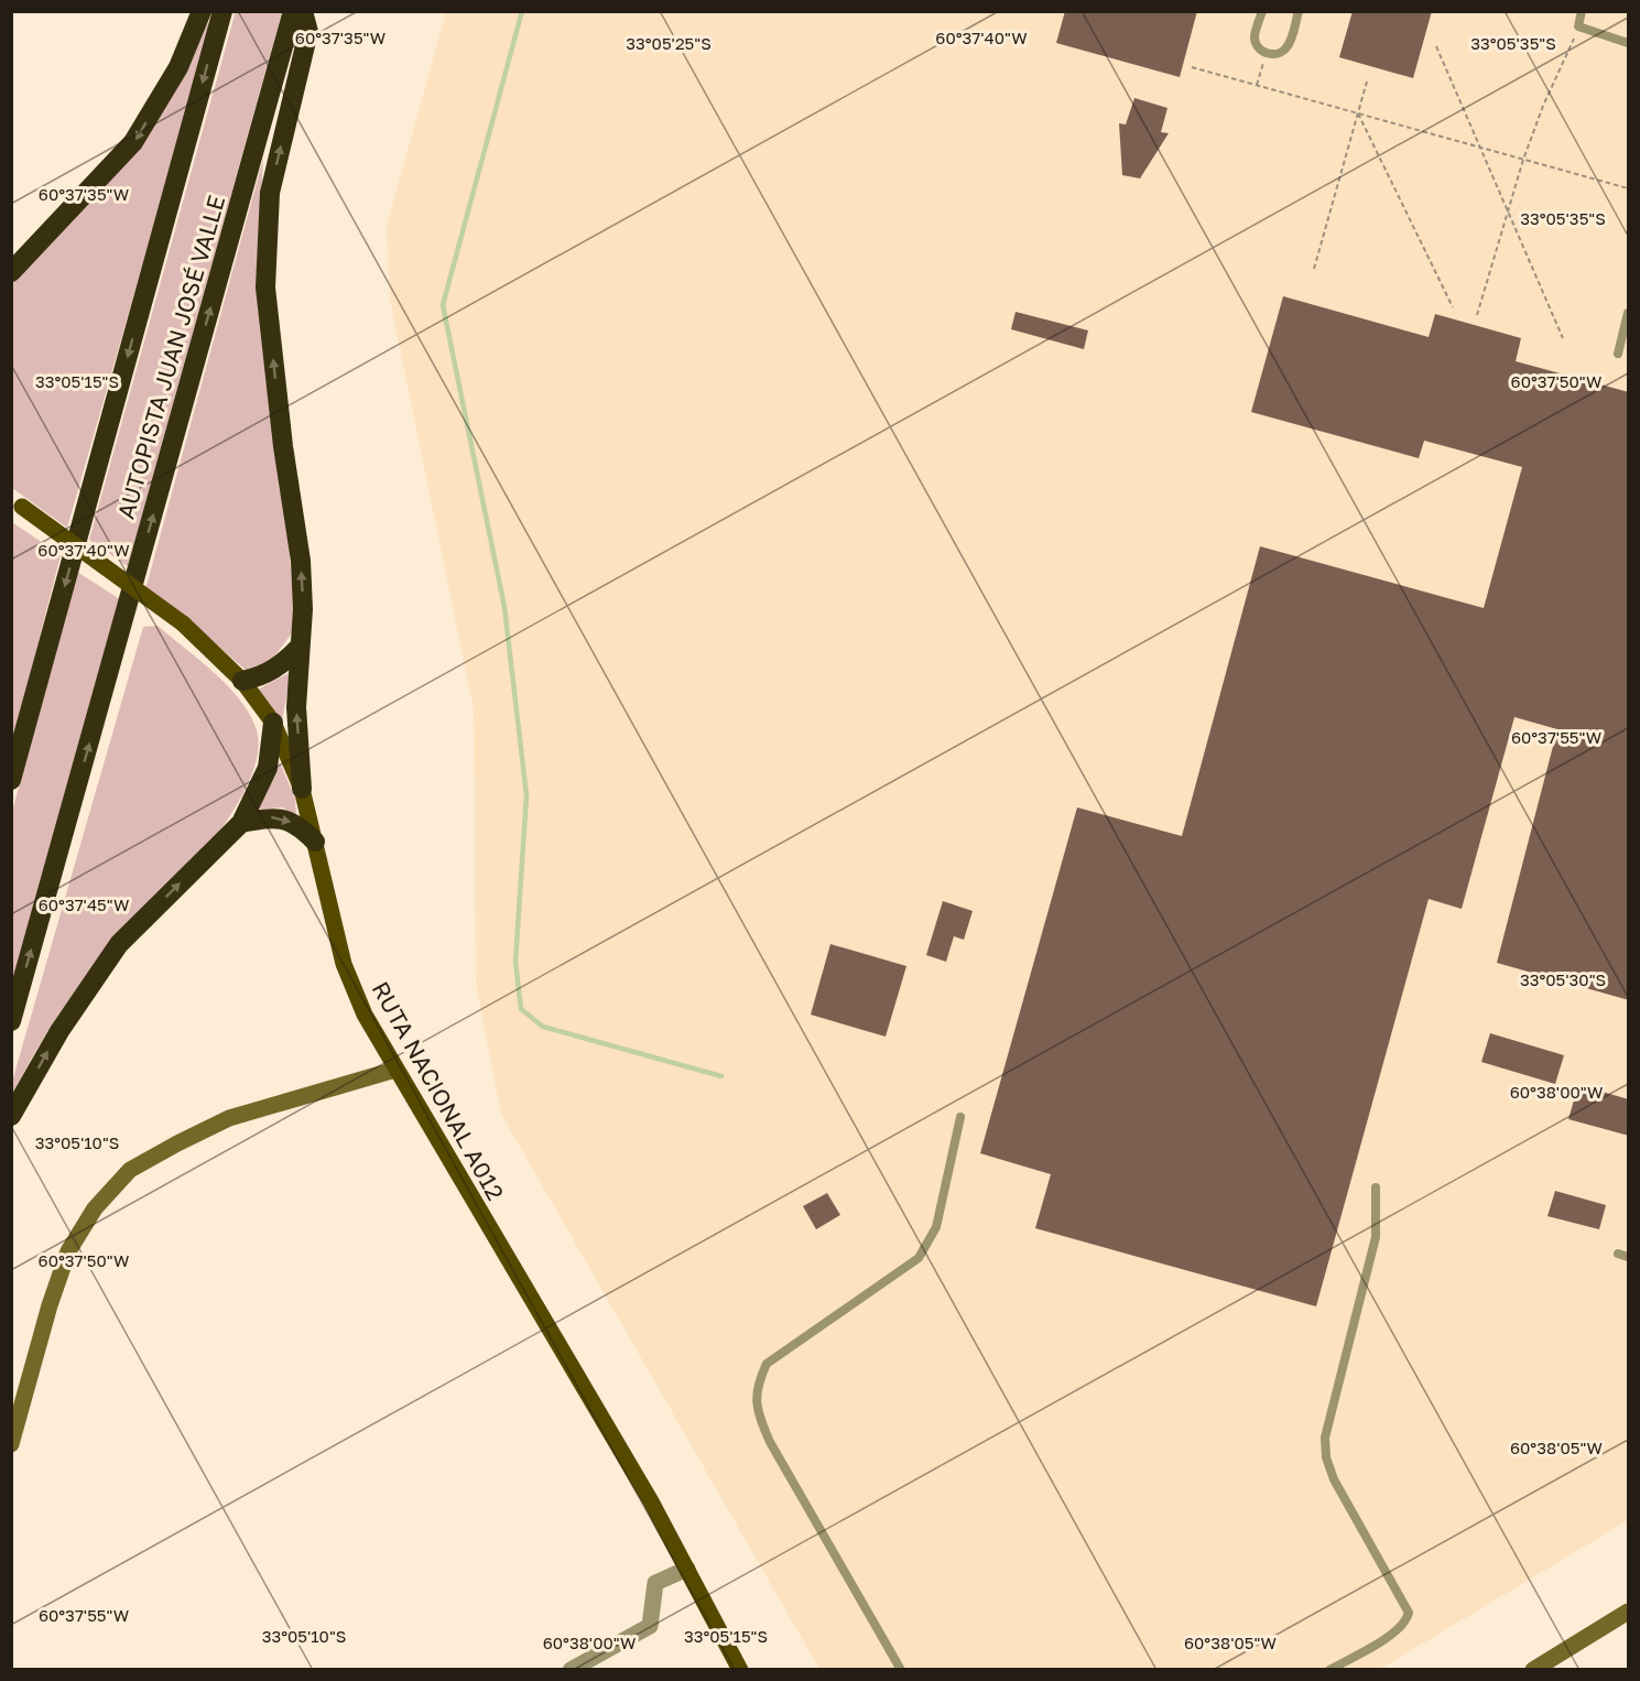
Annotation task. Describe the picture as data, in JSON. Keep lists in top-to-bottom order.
{
  "streets": {
    "highway": ["AUTOPISTA JUAN JOSÉ VALLE"],
    "main road": ["RUTA NACIONAL A012"]
  },
  "coordinates": [
    "60°37'35\"W",
    "60°37'40\"W",
    "33°05'25\"S",
    "33°05'35\"S",
    "33°05'15\"S",
    "60°37'50\"W",
    "60°37'55\"W",
    "60°37'45\"W",
    "33°05'30\"S",
    "60°38'00\"W",
    "33°05'10\"S",
    "60°38'05\"W"
  ]
}
